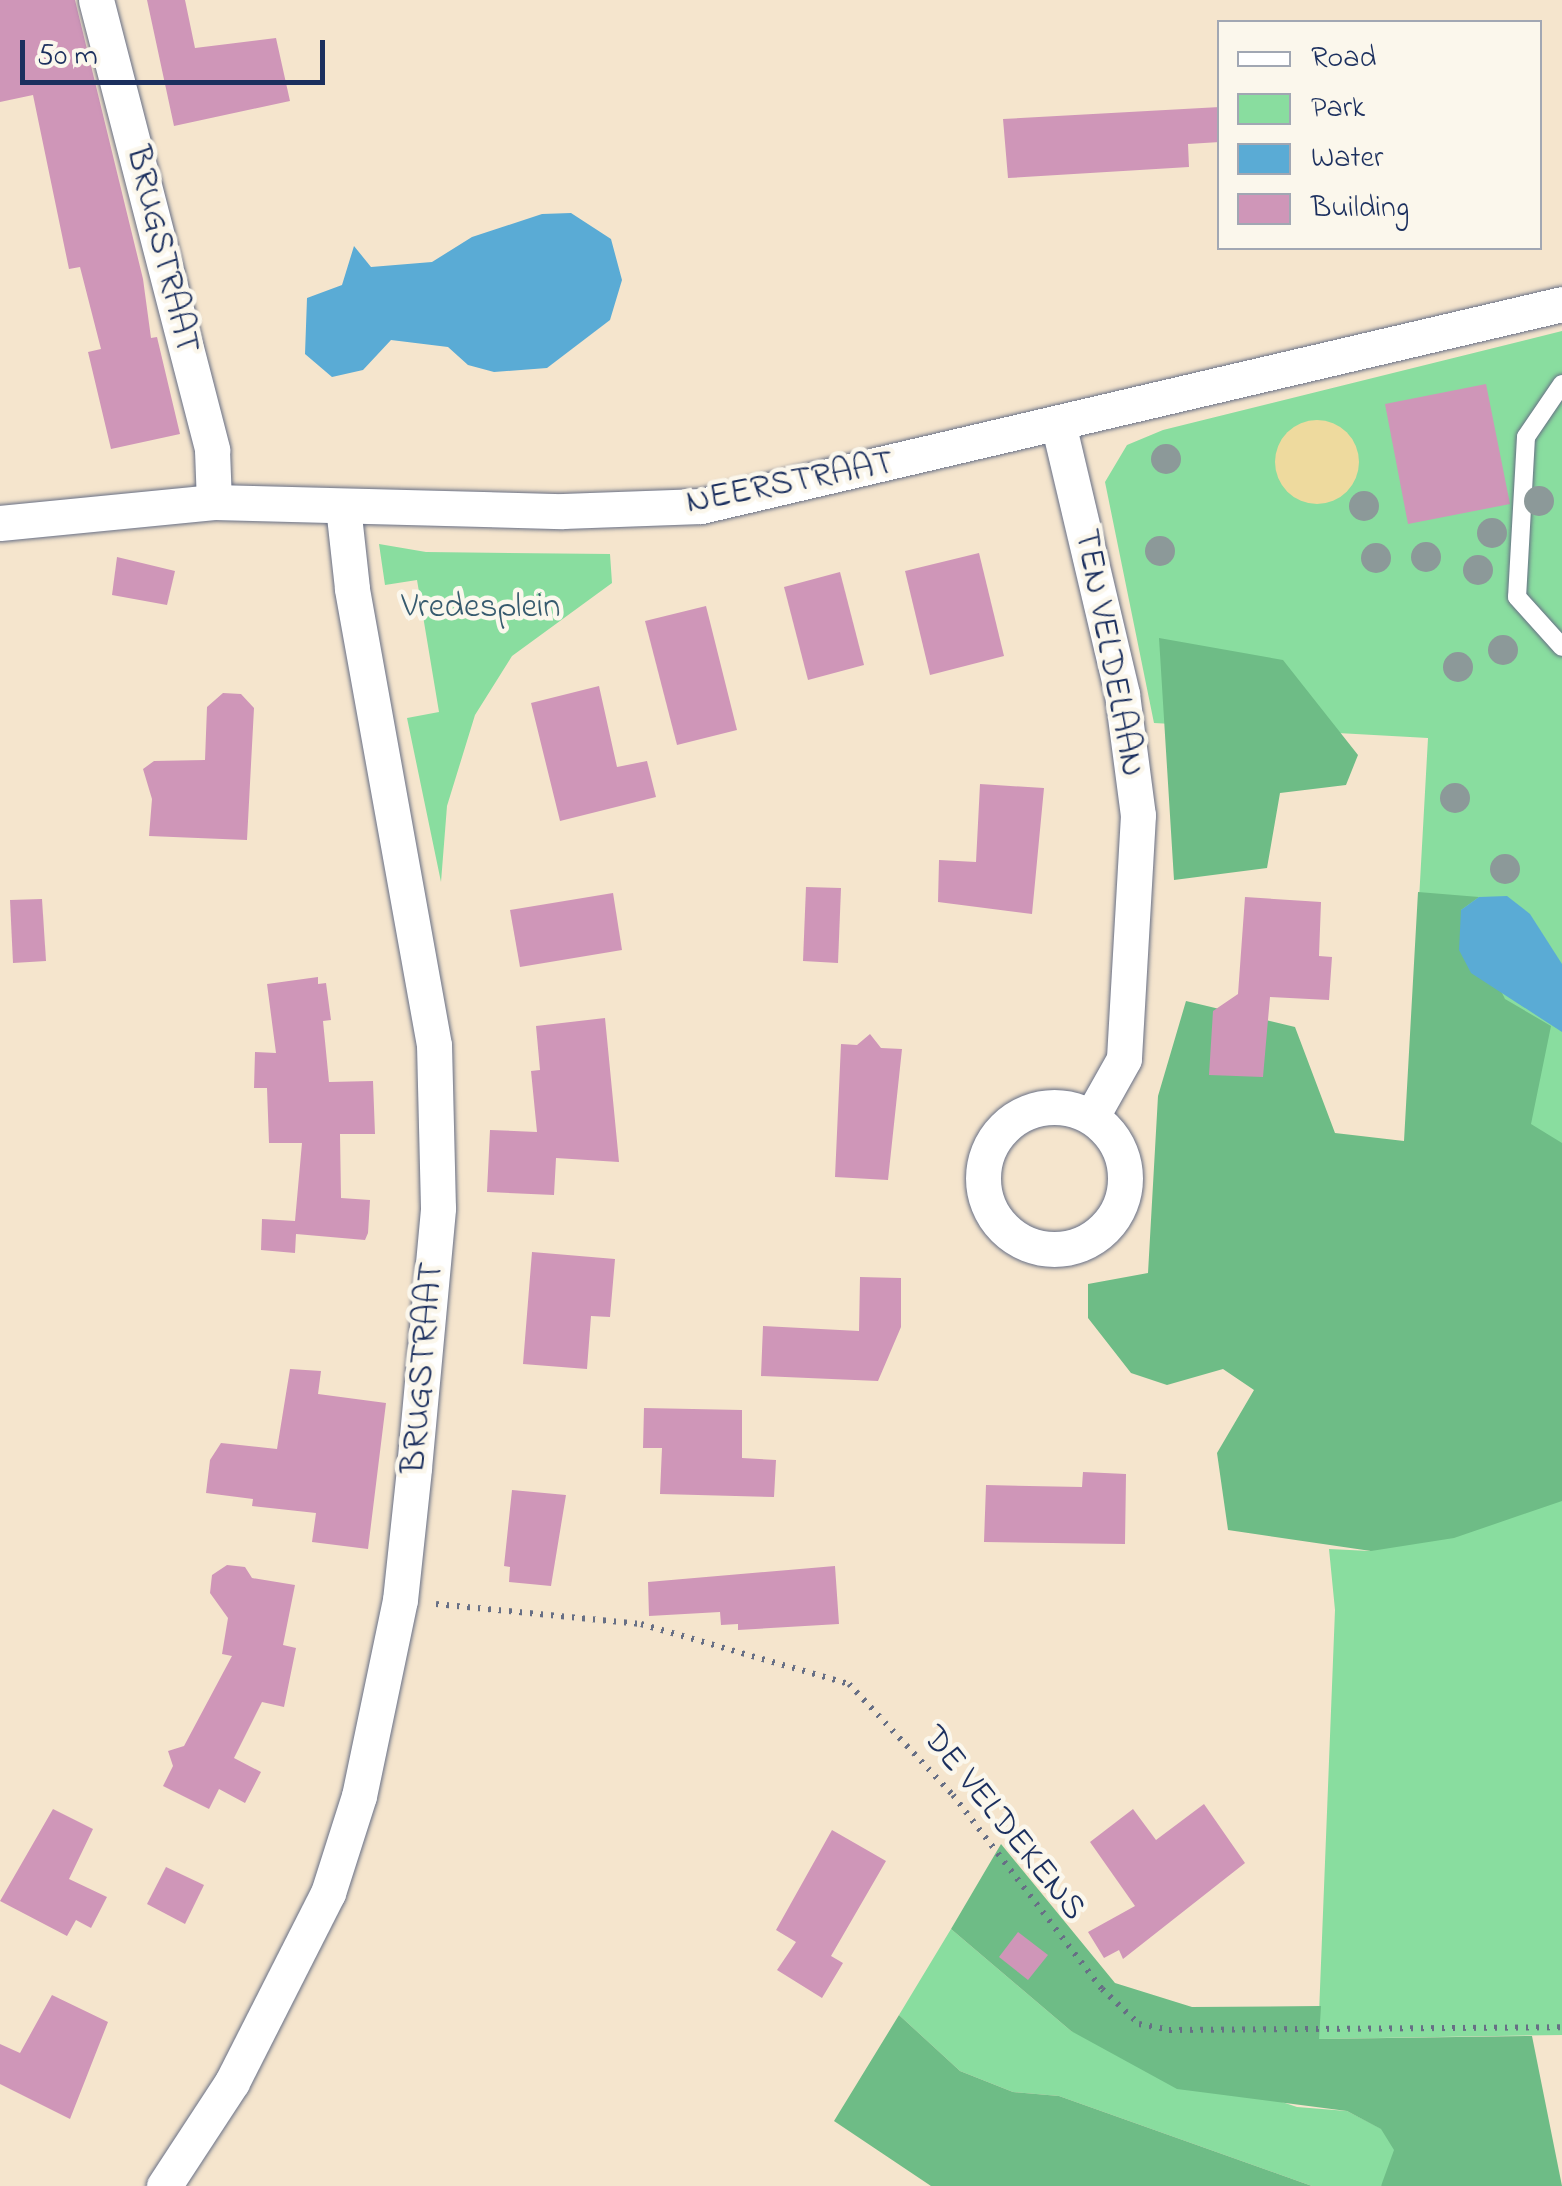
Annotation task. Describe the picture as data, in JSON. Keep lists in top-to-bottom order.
{
  "streets": {
    "street": ["BRUGSTRAAT", "NEERSTRAAT", "TEN VELDELAAN"],
    "path": ["DE VELDEKENS"]
  },
  "crossings": [
    ["BRUGSTRAAT", "NEERSTRAAT"],
    ["BRUGSTRAAT", "DE VELDEKENS"],
    ["NEERSTRAAT", "TEN VELDELAAN"]
  ],
  "parks": ["Vredesplein"],
  "legend": [
    "Road",
    "Park",
    "Water",
    "Building"
  ],
  "scale_bar": "50 m"
}
